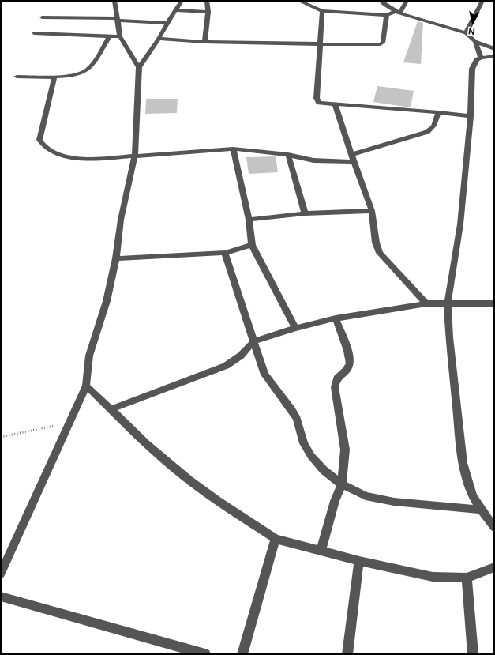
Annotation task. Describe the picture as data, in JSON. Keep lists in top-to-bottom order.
{
  "north": "bottom"
}
